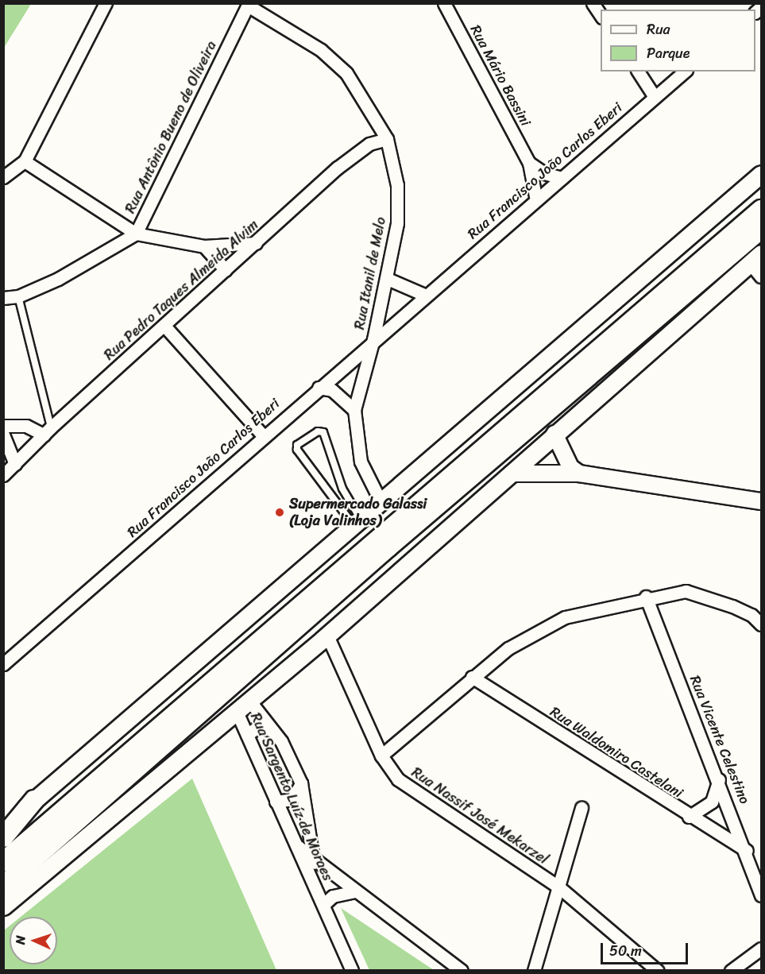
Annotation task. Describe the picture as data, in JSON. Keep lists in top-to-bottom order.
{
  "streets": {
    "street": [
      "Rua Mário Bassini",
      "Rua Antônio Bueno de Oliveira",
      "Rua Francisco João Carlos Eberi",
      "Rua Itanil de Melo",
      "Rua Pedro Taques Almeida Alvim",
      "Rua Vicente Celestino",
      "Rua Waldomiro Castelani",
      "Rua Sargento Luíz de Moraes",
      "Rua Nassif José Mekarzel"
    ]
  },
  "crossings": [
    ["Rua Mário Bassini", "Rua Francisco João Carlos Eberi"],
    ["Rua Antônio Bueno de Oliveira", "Rua Itanil de Melo"],
    ["Rua Francisco João Carlos Eberi", "Rua Itanil de Melo"],
    ["Rua Itanil de Melo", "Rua Pedro Taques Almeida Alvim"],
    ["Rua Vicente Celestino", "Rua Waldomiro Castelani"]
  ],
  "places": ["Supermercado Galassi (Loja Valinhos)"],
  "legend": ["Rua", "Parque"],
  "scale_bar": "50 m",
  "north": "left"
}
